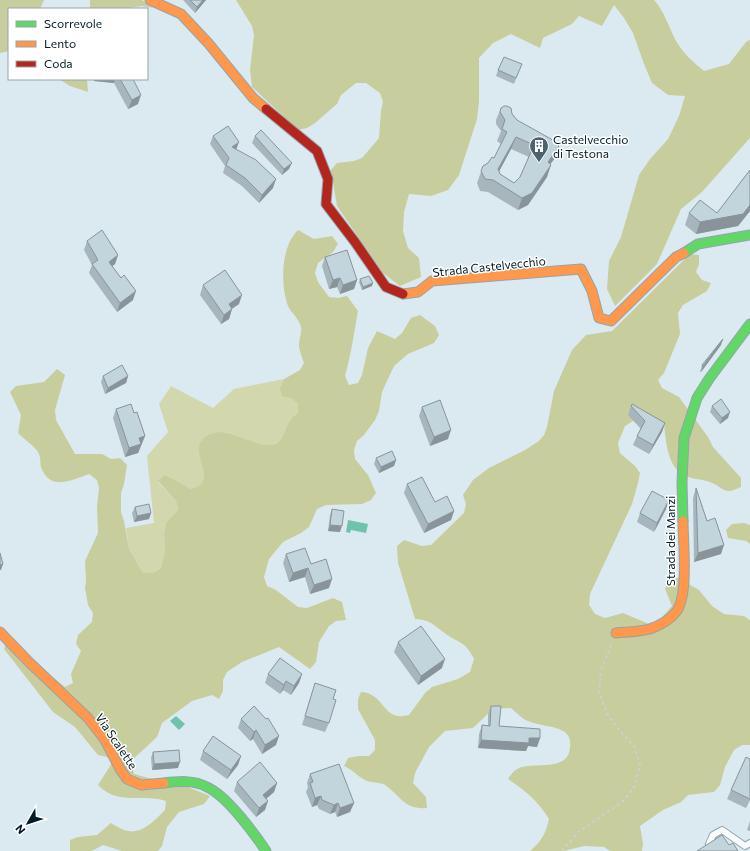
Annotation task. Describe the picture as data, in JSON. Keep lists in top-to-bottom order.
{
  "streets": {
    "street": ["Strada Castelvecchio", "Strada dei Manzi", "Via Scalette"]
  },
  "places": {
    "building": ["Castelvecchio di Testona"]
  },
  "legend": ["Scorrevole", "Lento", "Coda"],
  "north": "bottom left"
}
